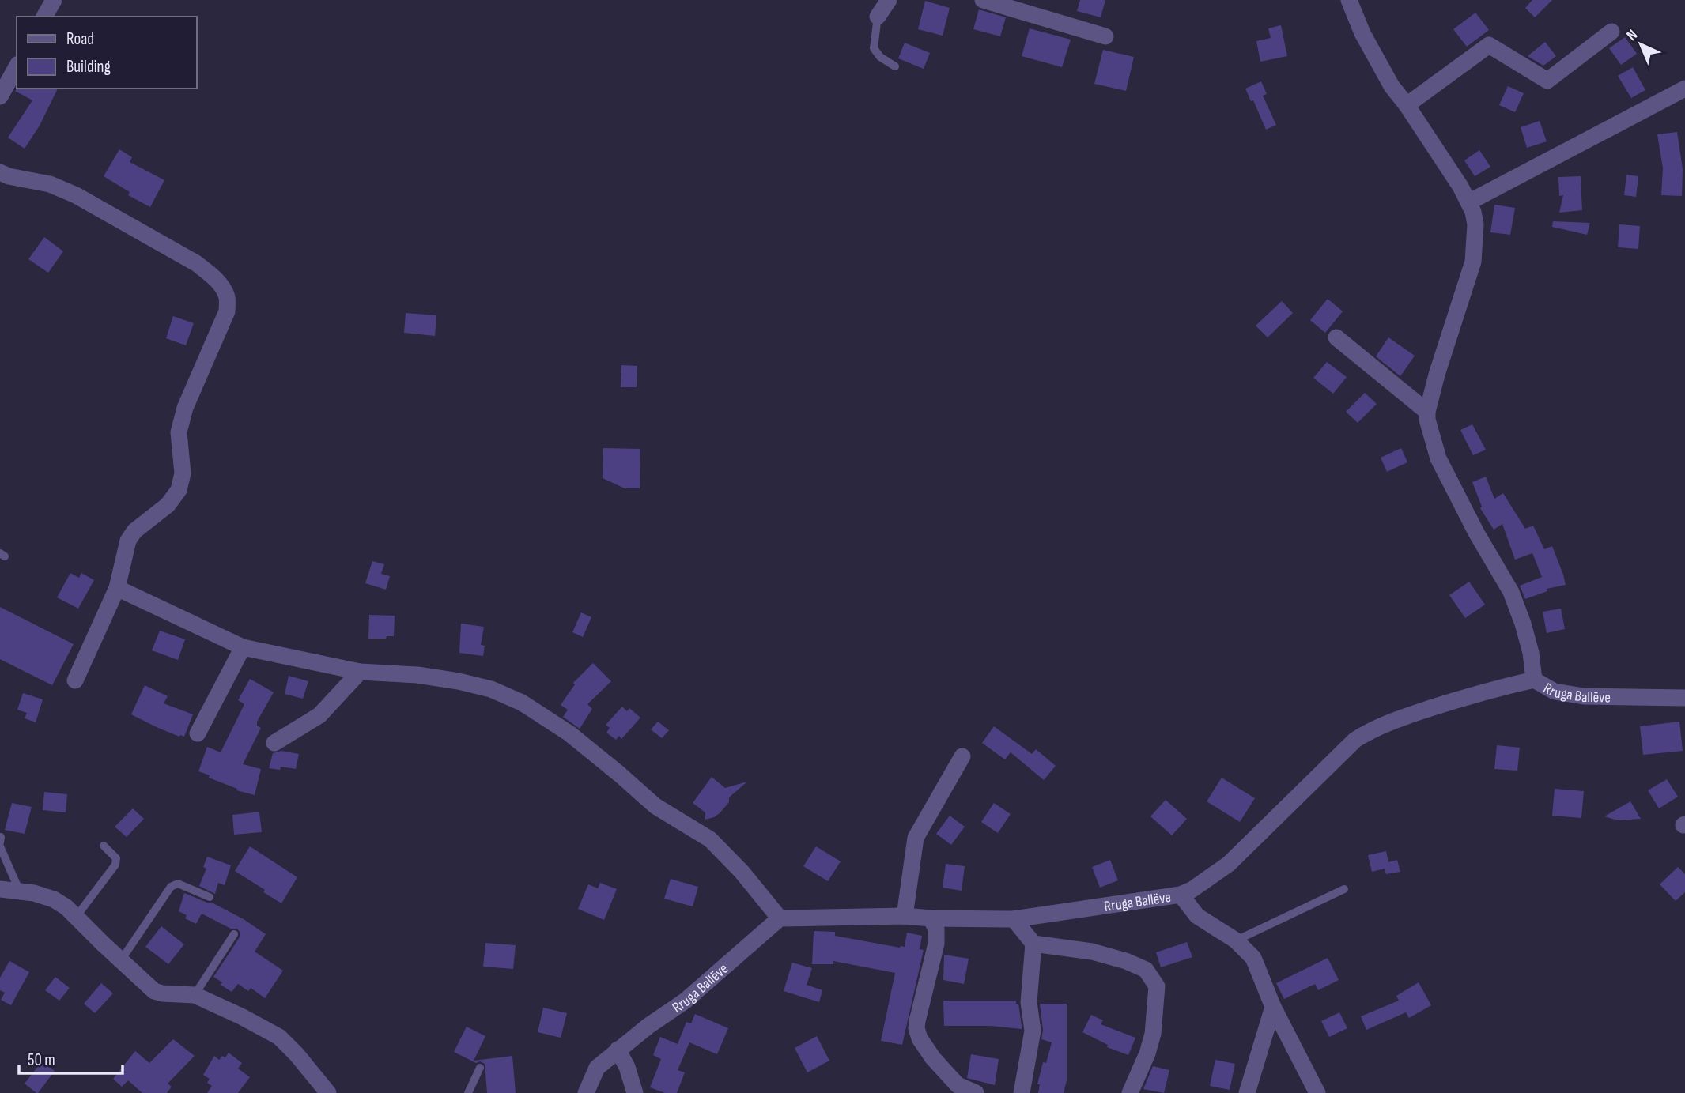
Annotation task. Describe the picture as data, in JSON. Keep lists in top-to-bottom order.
{
  "streets": {
    "street": ["Rruga Ballëve"]
  },
  "legend": ["Road", "Building"],
  "scale_bar": "50 m",
  "north": "top left"
}
